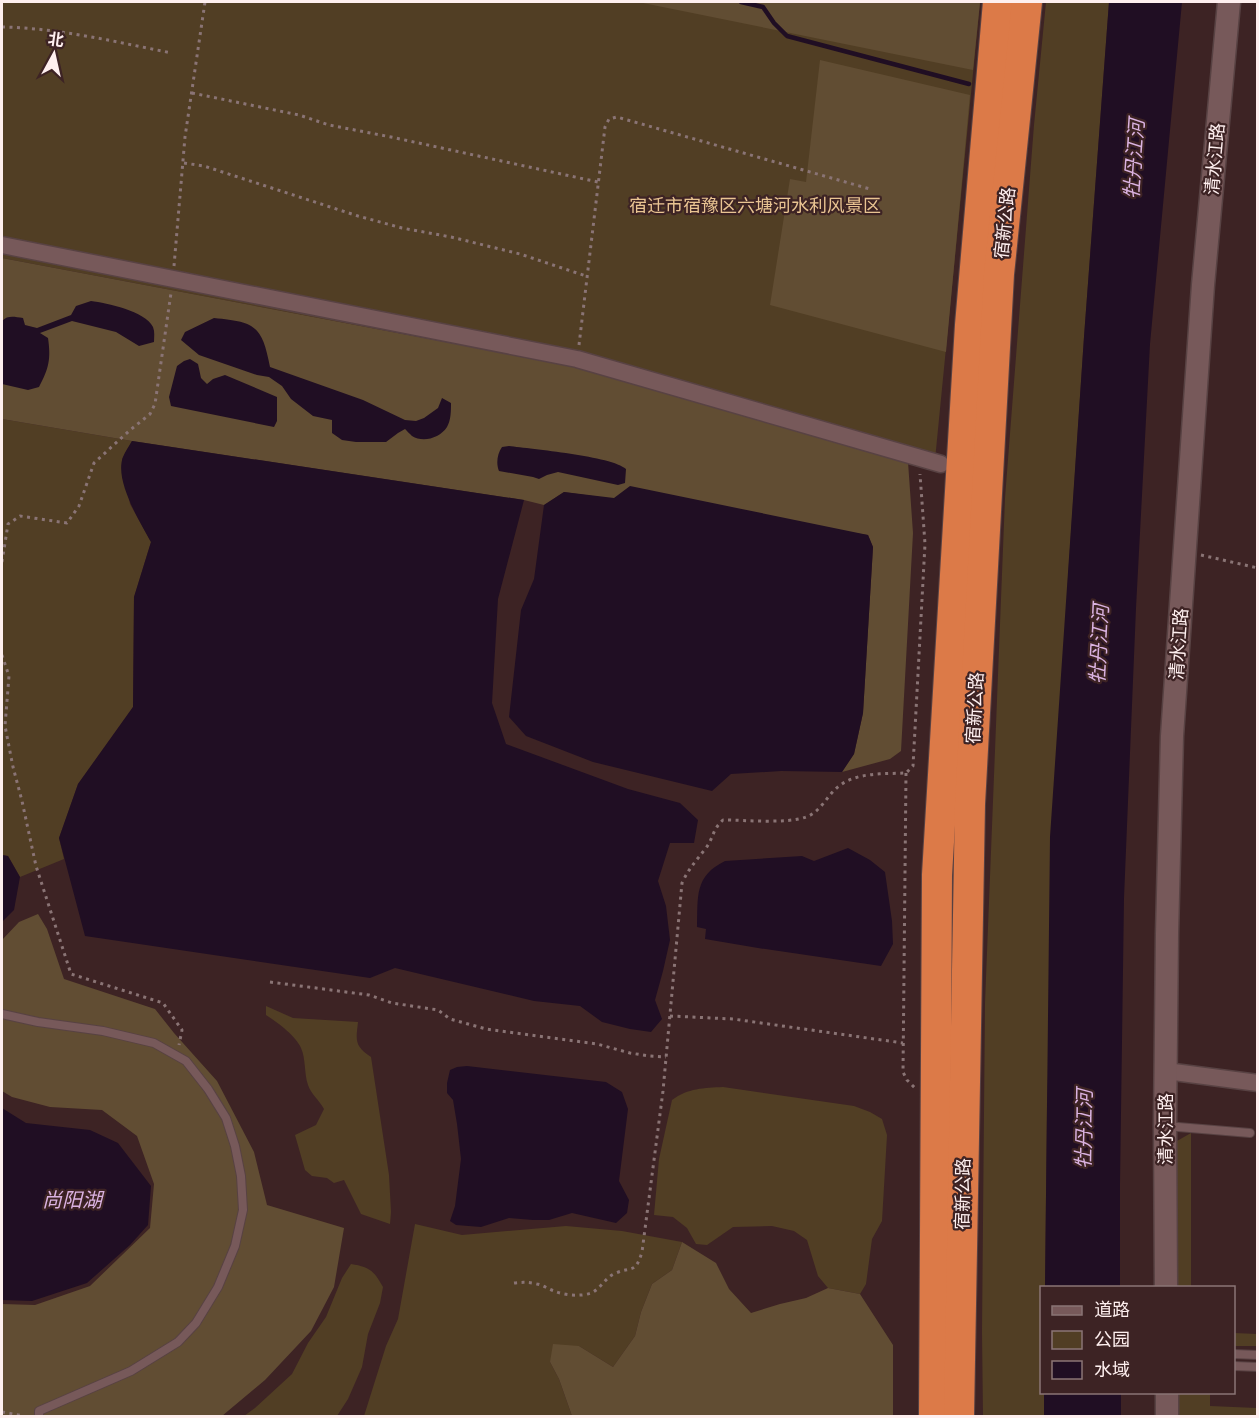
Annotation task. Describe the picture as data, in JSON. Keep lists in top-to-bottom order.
{
  "streets": {
    "highway": ["宿新公路"],
    "street": ["清水江路"]
  },
  "water": ["牡丹江河", "尚阳湖"],
  "parks": ["宿迁市宿豫区六塘河水利风景区"],
  "legend": ["道路", "公园", "水域"],
  "north": "top"
}
